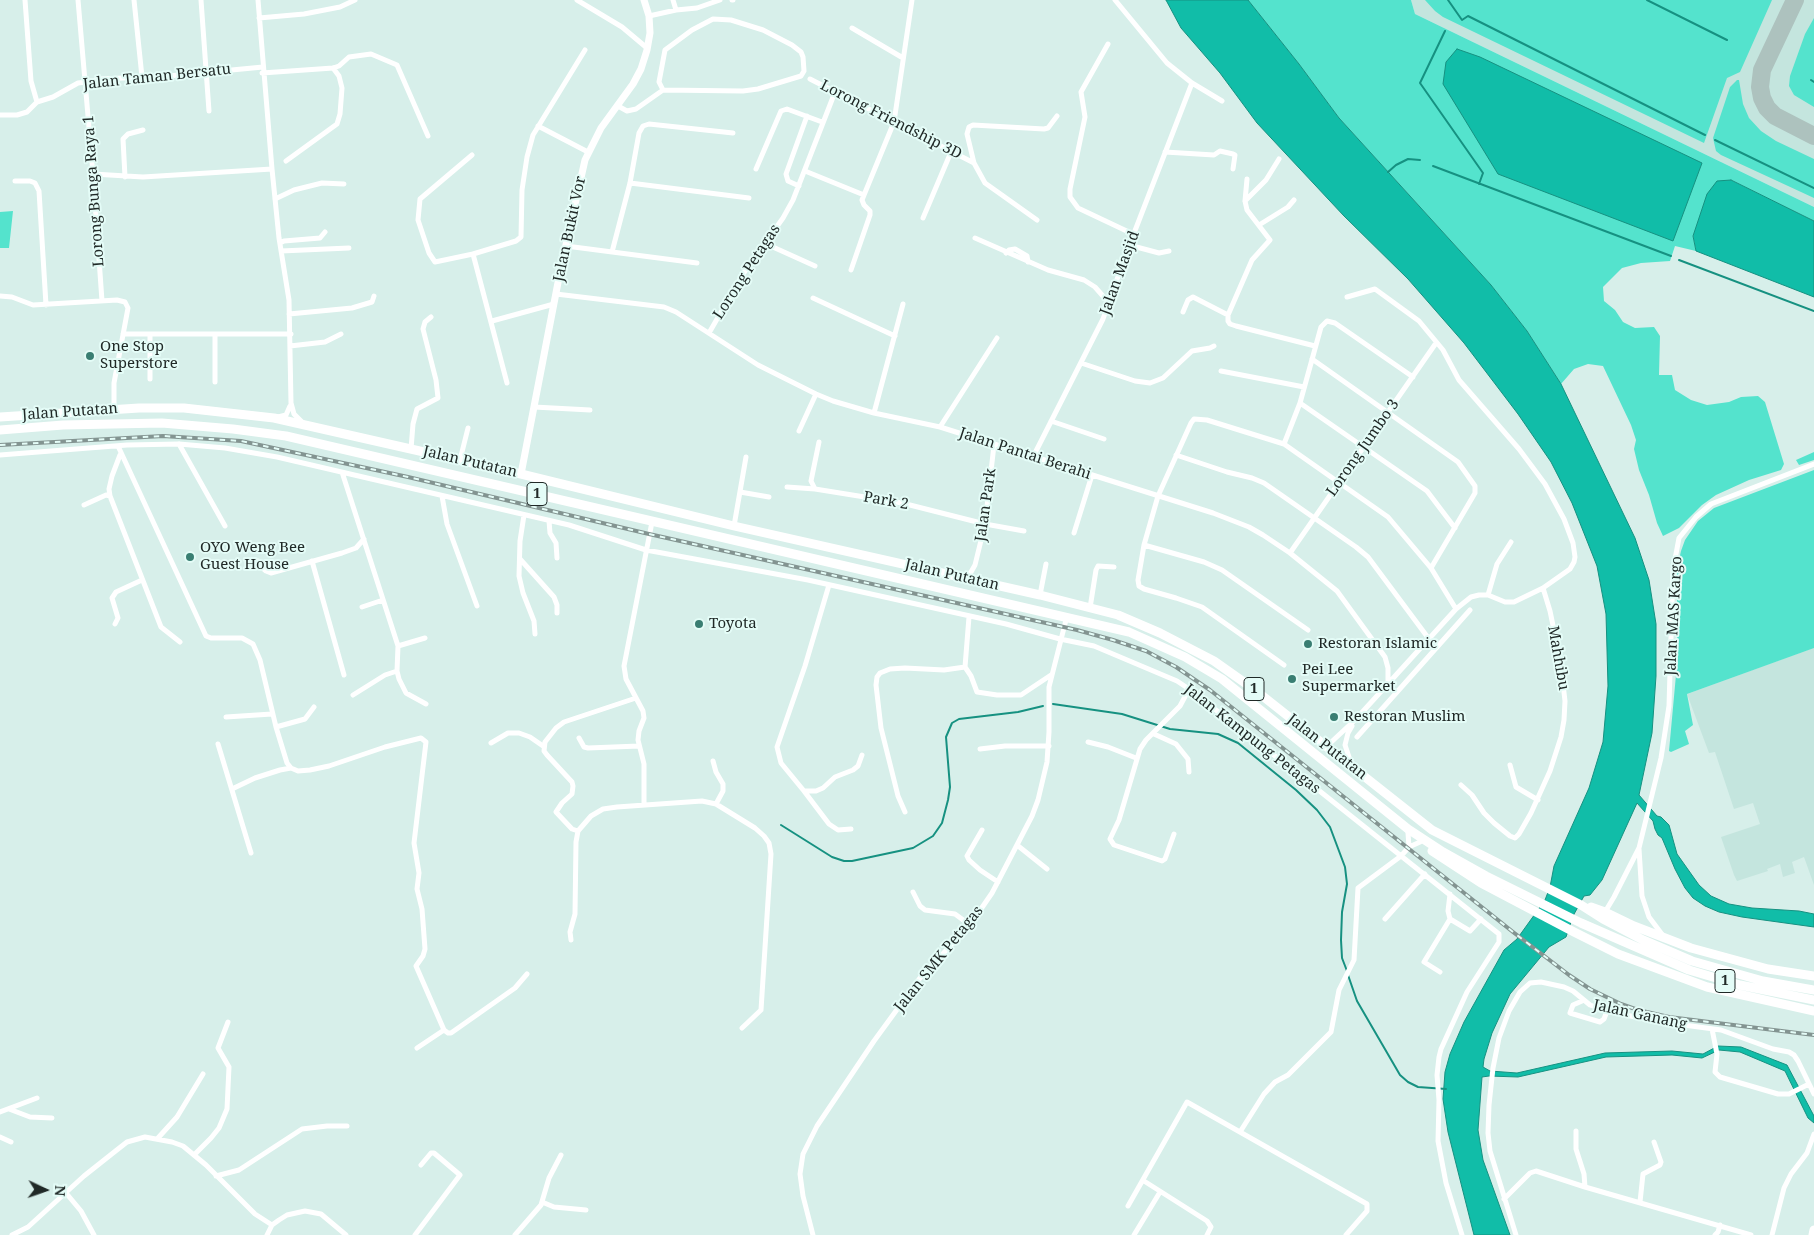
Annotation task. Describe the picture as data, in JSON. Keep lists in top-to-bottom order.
{
  "streets": {
    "highway": ["Jalan Putatan", "1"],
    "street": [
      "Jalan Taman Bersatu",
      "Lorong Friendship 3D",
      "Lorong Bunga Raya 1",
      "Jalan Bukit Vor",
      "Lorong Petagas",
      "Jalan Masjid",
      "Lorong Jumbo 3",
      "Jalan Pantai Berahi",
      "Park 2",
      "Jalan Park",
      "Jalan MAS Kargo",
      "Mahhibu",
      "Jalan Kampung Petagas",
      "Jalan SMK Petagas",
      "Jalan Ganang"
    ]
  },
  "crossings": [
    ["Jalan Taman Bersatu", "Lorong Bunga Raya 1"],
    ["Lorong Friendship 3D", "Lorong Petagas"],
    ["Jalan Bukit Vor", "Jalan Putatan"],
    ["Jalan Bukit Vor", "Jalan Pantai Berahi"],
    ["Lorong Petagas", "Jalan Pantai Berahi"],
    ["Jalan Masjid", "Jalan Pantai Berahi"],
    ["Jalan Putatan", "Jalan Park"],
    ["Jalan Putatan", "Jalan SMK Petagas"],
    ["Lorong Jumbo 3", "Jalan Pantai Berahi"],
    ["Jalan Pantai Berahi", "Jalan Park"],
    ["Park 2", "Jalan Park"],
    ["Jalan Kampung Petagas", "Jalan SMK Petagas"]
  ],
  "places": [
    "One Stop Superstore",
    "OYO Weng Bee Guest House",
    "Toyota",
    "Restoran Islamic",
    "Pei Lee Supermarket",
    "Restoran Muslim"
  ],
  "north": "right"
}
